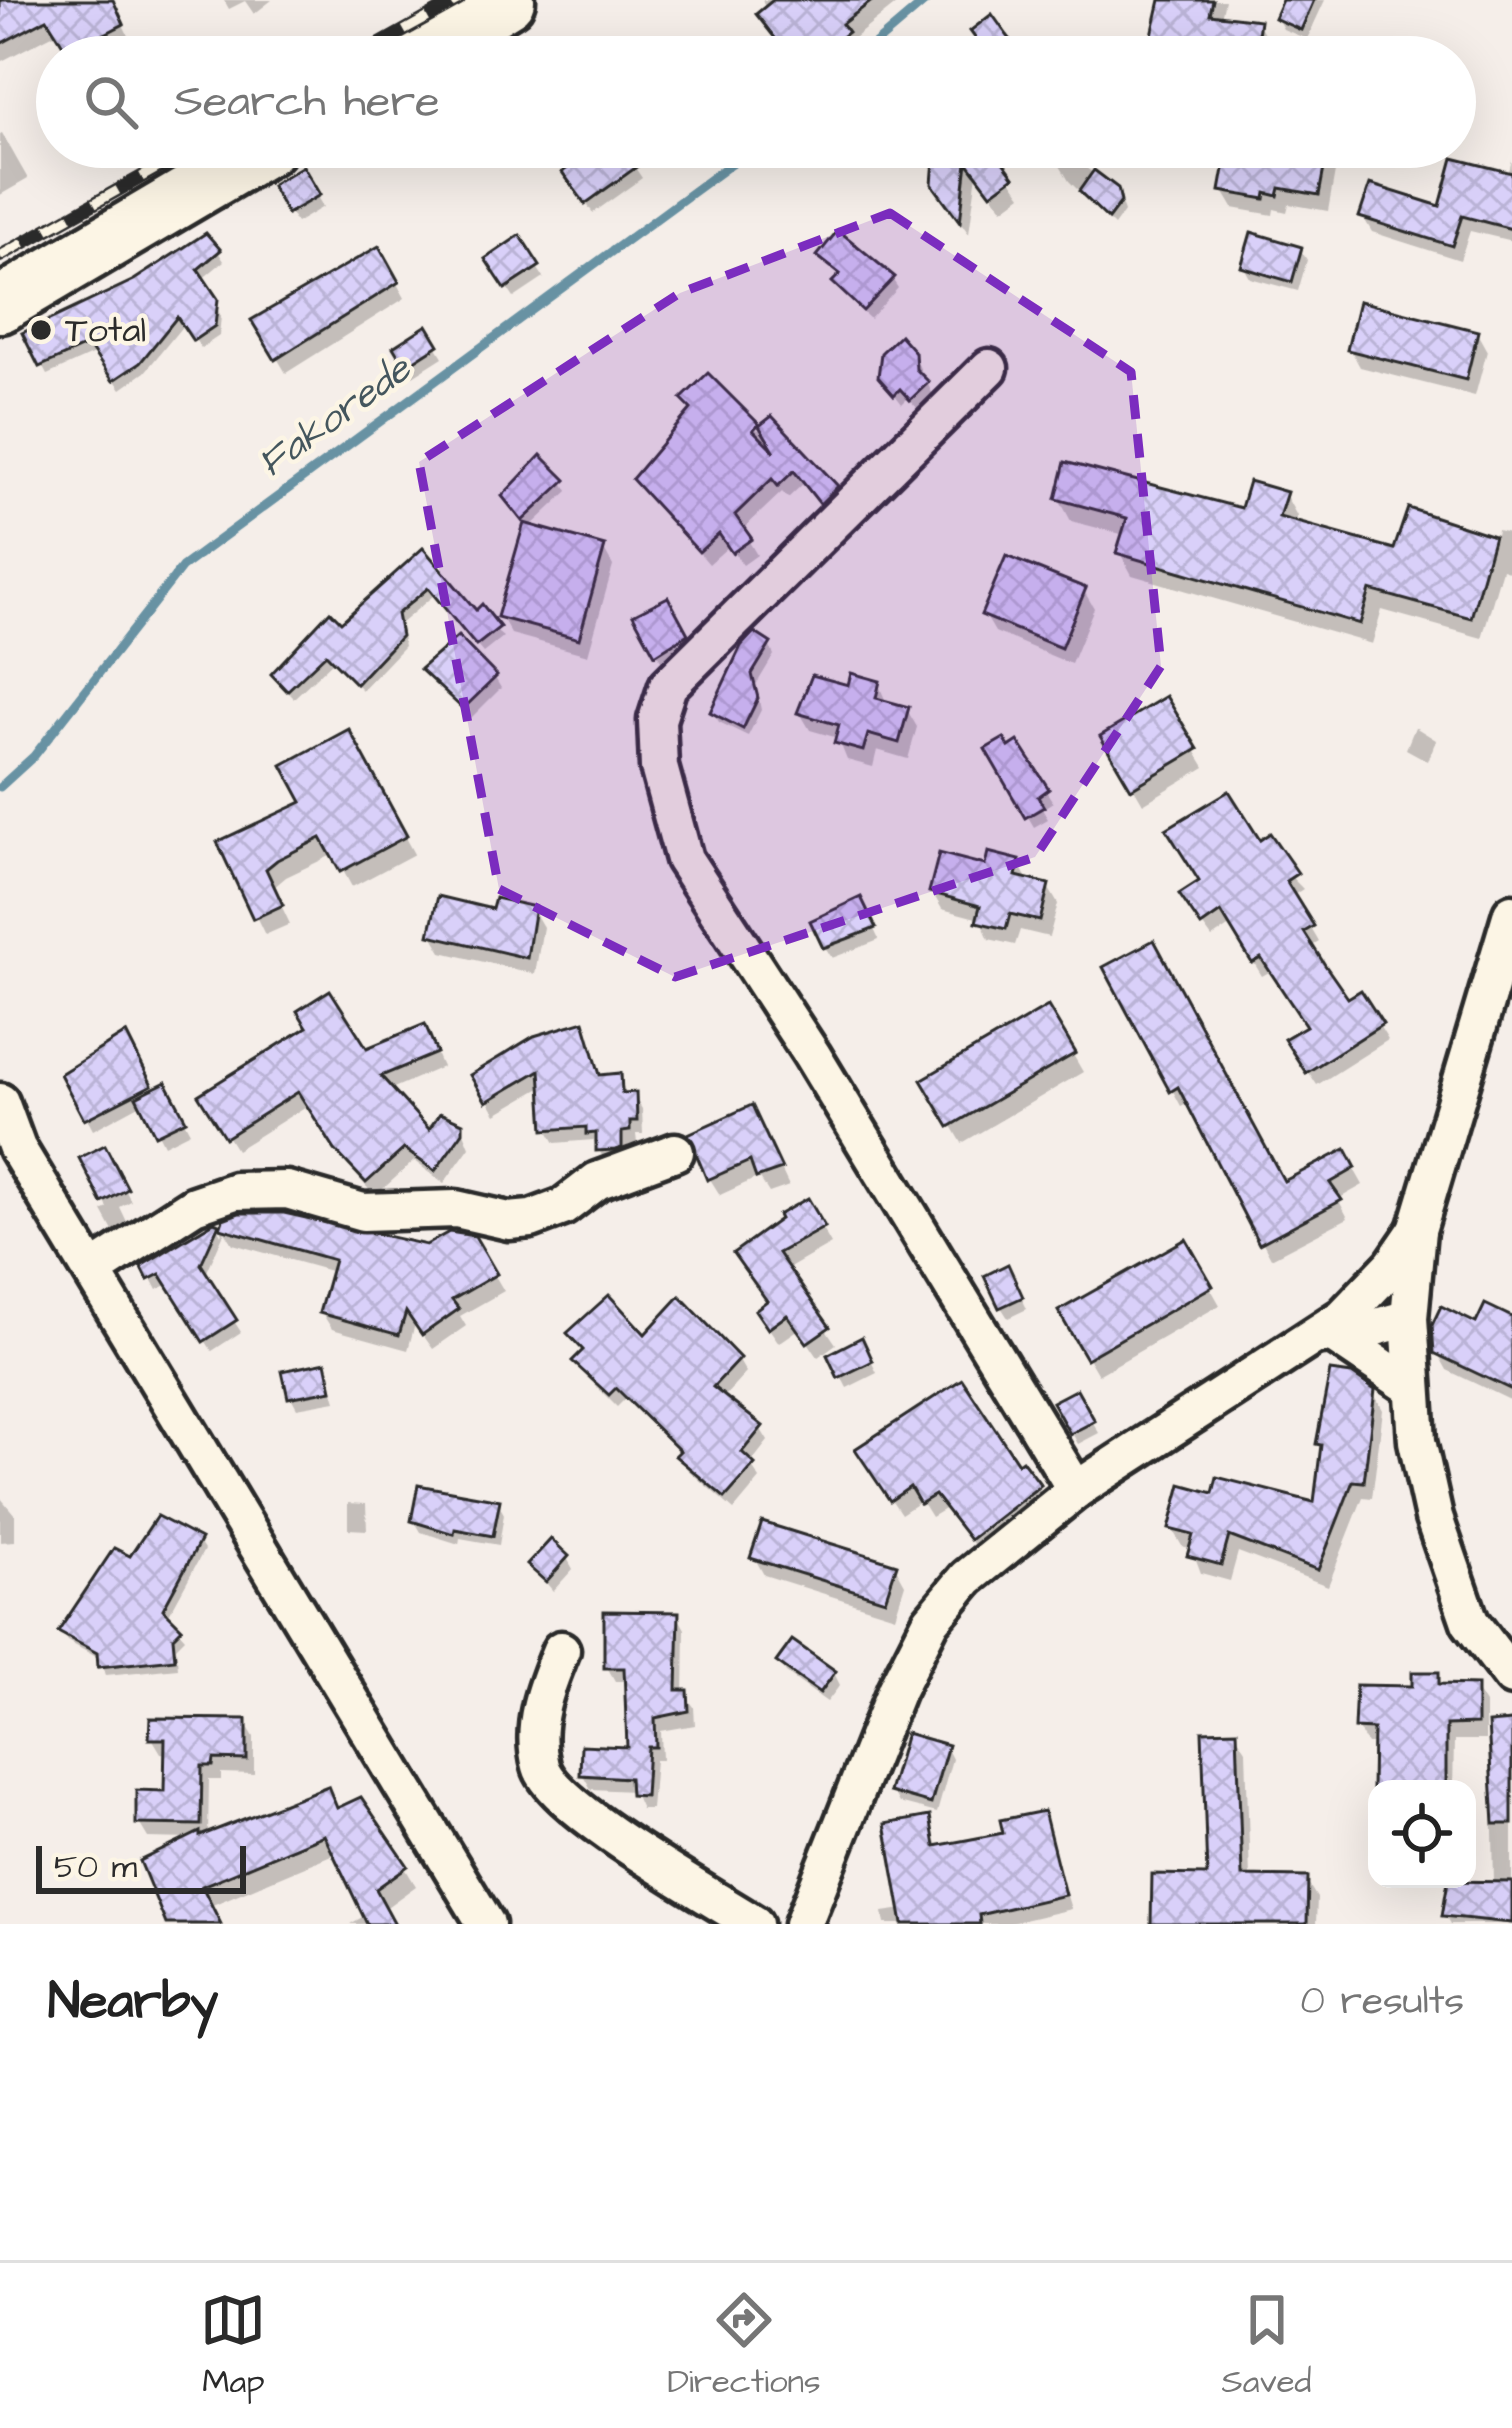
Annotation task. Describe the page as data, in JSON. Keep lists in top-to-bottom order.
{
  "water": ["Fakorede"],
  "places": ["Total"],
  "scale_bar": "50 m",
  "page": {
    "search": "Search here",
    "scale": "50 m",
    "heading": ["Nearby", "0 results"],
    "nav": ["Map", "Directions", "Saved"]
  }
}
